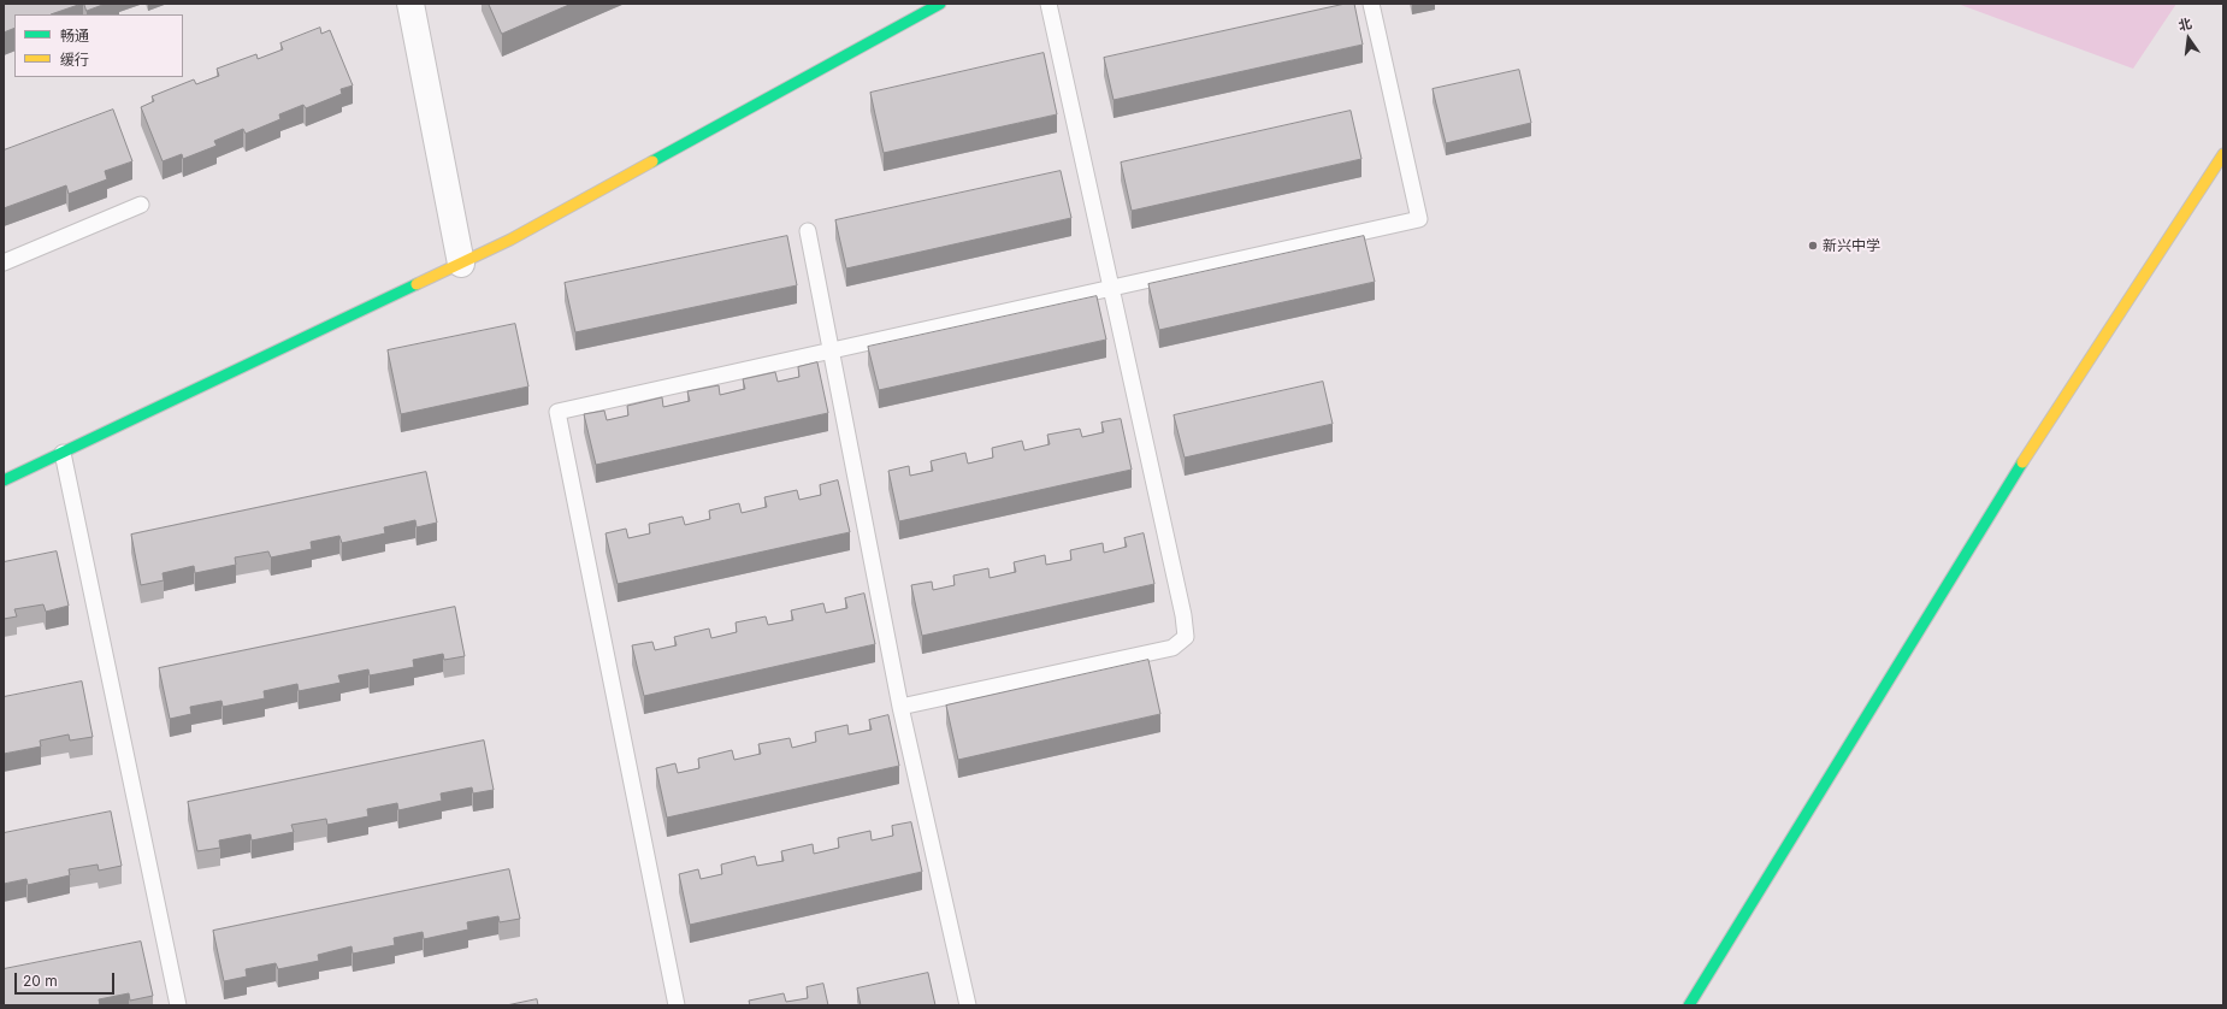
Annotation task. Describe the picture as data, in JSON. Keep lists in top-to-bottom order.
{
  "places": ["新兴中学"],
  "legend": ["畅通", "缓行"],
  "scale_bar": "20 m",
  "north": "top"
}
